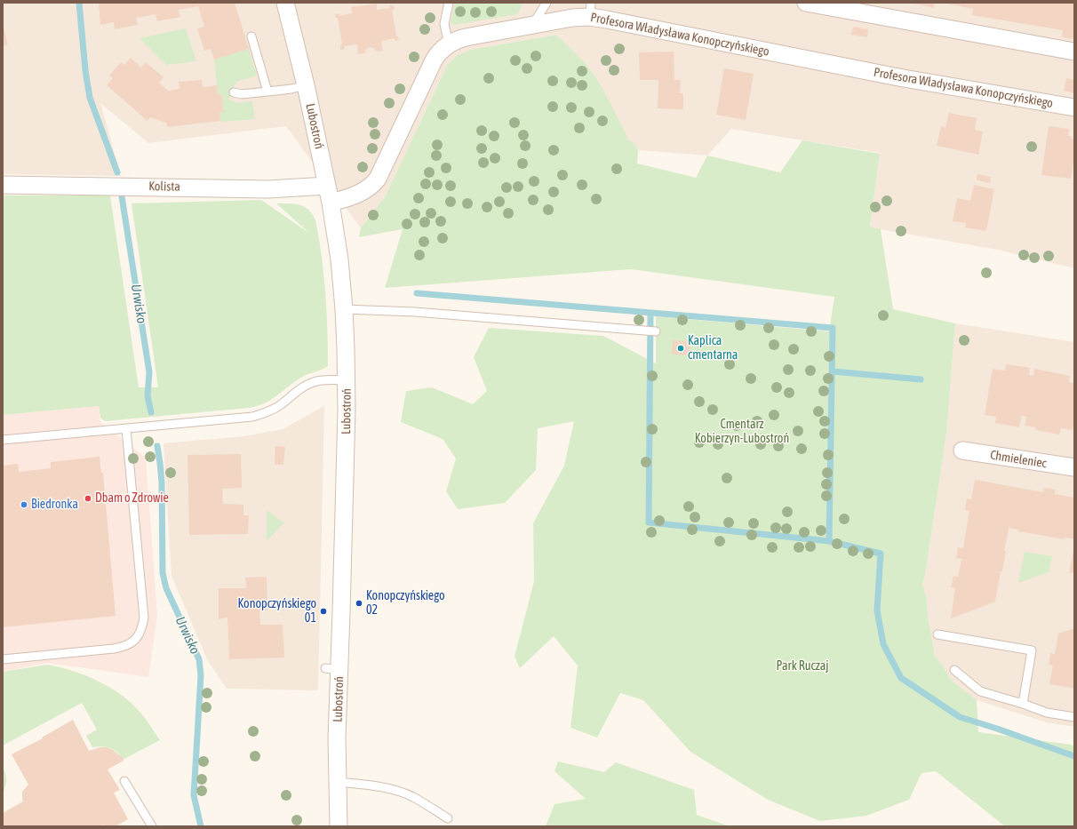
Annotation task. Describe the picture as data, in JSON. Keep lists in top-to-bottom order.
{
  "streets": {
    "street": [
      "Profesora Władysława Konopczyńskiego",
      "Lubostroń",
      "Kolista",
      "Chmieleniec"
    ]
  },
  "crossings": [
    ["Profesora Władysława Konopczyńskiego", "Lubostroń"],
    ["Lubostroń", "Kolista"]
  ],
  "water": ["Urwisko"],
  "parks": ["Cmentarz Kobierzyn-Lubostroń", "Park Ruczaj"],
  "places": [
    "Kaplica cmentarna",
    "Dbam o Zdrowie",
    "Biedronka",
    "Konopczyńskiego 02",
    "Konopczyńskiego 01"
  ]
}
